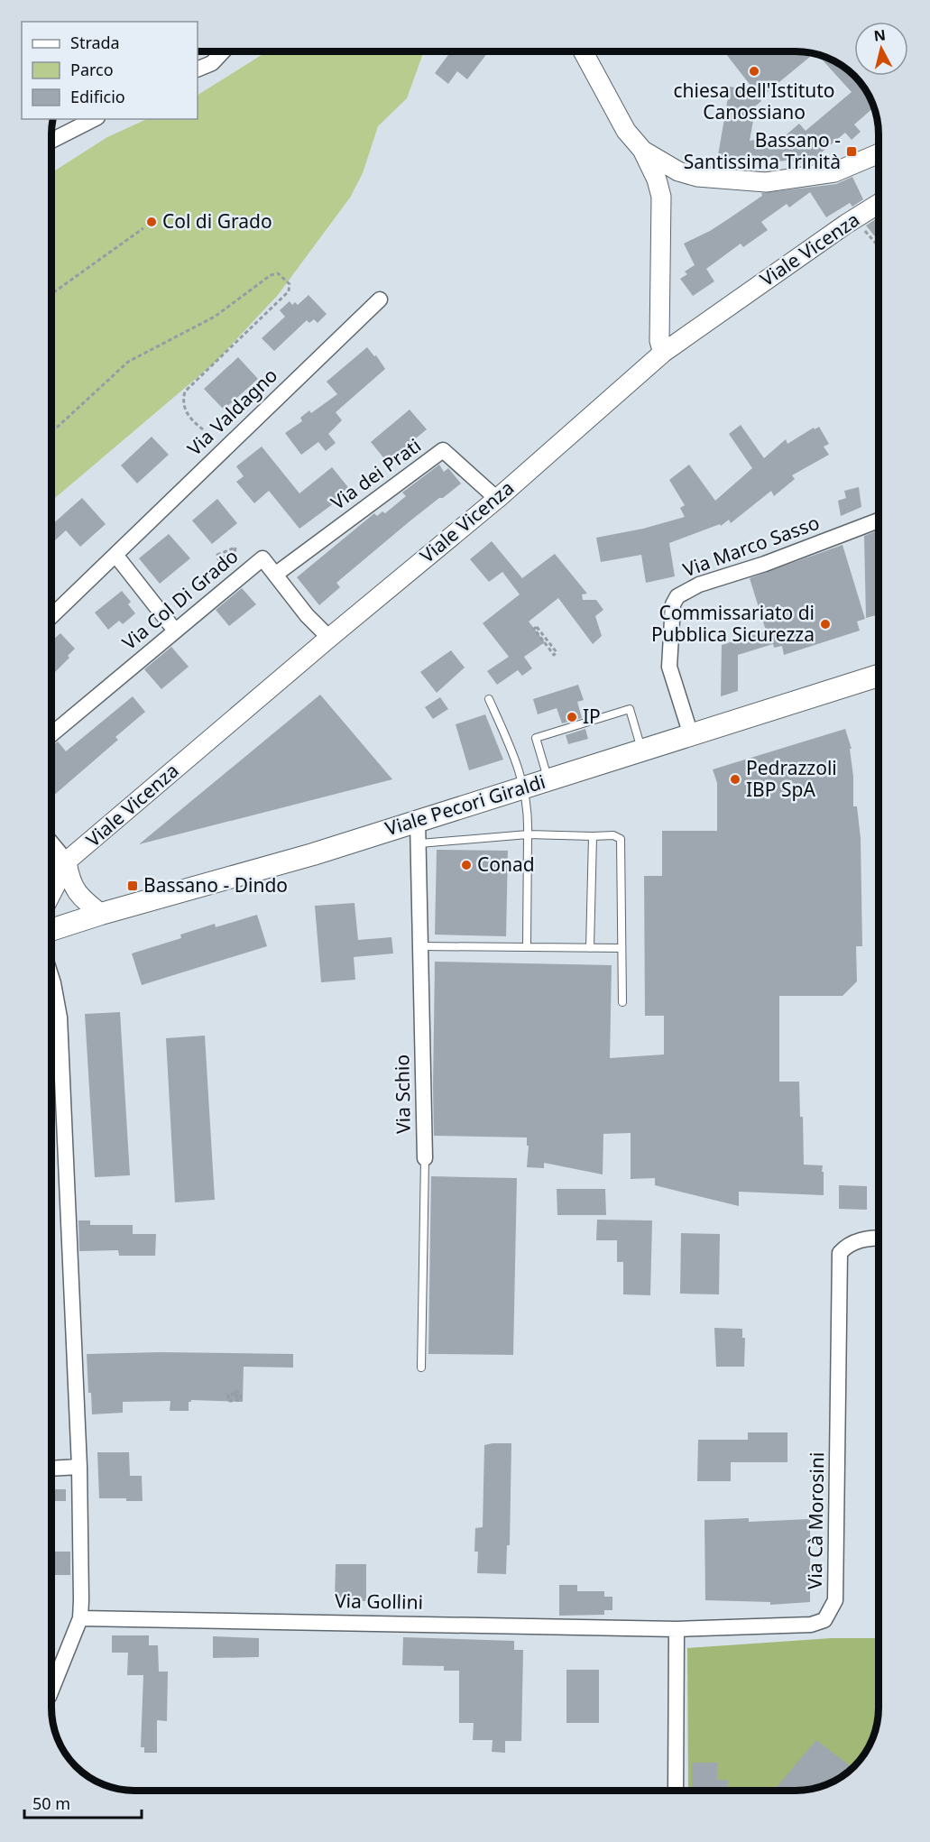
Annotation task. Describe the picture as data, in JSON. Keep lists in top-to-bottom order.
{
  "streets": {
    "main road": ["Viale Pecori Giraldi"],
    "street": [
      "Viale Vicenza",
      "Via Valdagno",
      "Via dei Prati",
      "Via Marco Sasso",
      "Via Col Di Grado",
      "Via Schio",
      "Via Cà Morosini",
      "Via Gollini"
    ]
  },
  "crossings": [
    ["Viale Vicenza", "Via dei Prati"],
    ["Viale Vicenza", "Via Col Di Grado"],
    ["Via dei Prati", "Via Col Di Grado"],
    ["Via Marco Sasso", "Viale Pecori Giraldi"],
    ["Viale Pecori Giraldi", "Via Schio"],
    ["Via Cà Morosini", "Via Gollini"]
  ],
  "places": {
    "other": [
      "chiesa dell'Istituto Canossiano",
      "Col di Grado",
      "Commissariato di Pubblica Sicurezza",
      "IP",
      "Pedrazzoli IBP SpA",
      "Conad"
    ],
    "transit": ["Bassano - Santissima Trinità", "Bassano - Dindo"]
  },
  "legend": ["Strada", "Parco", "Edificio"],
  "scale_bar": "50 m",
  "north": "top"
}
